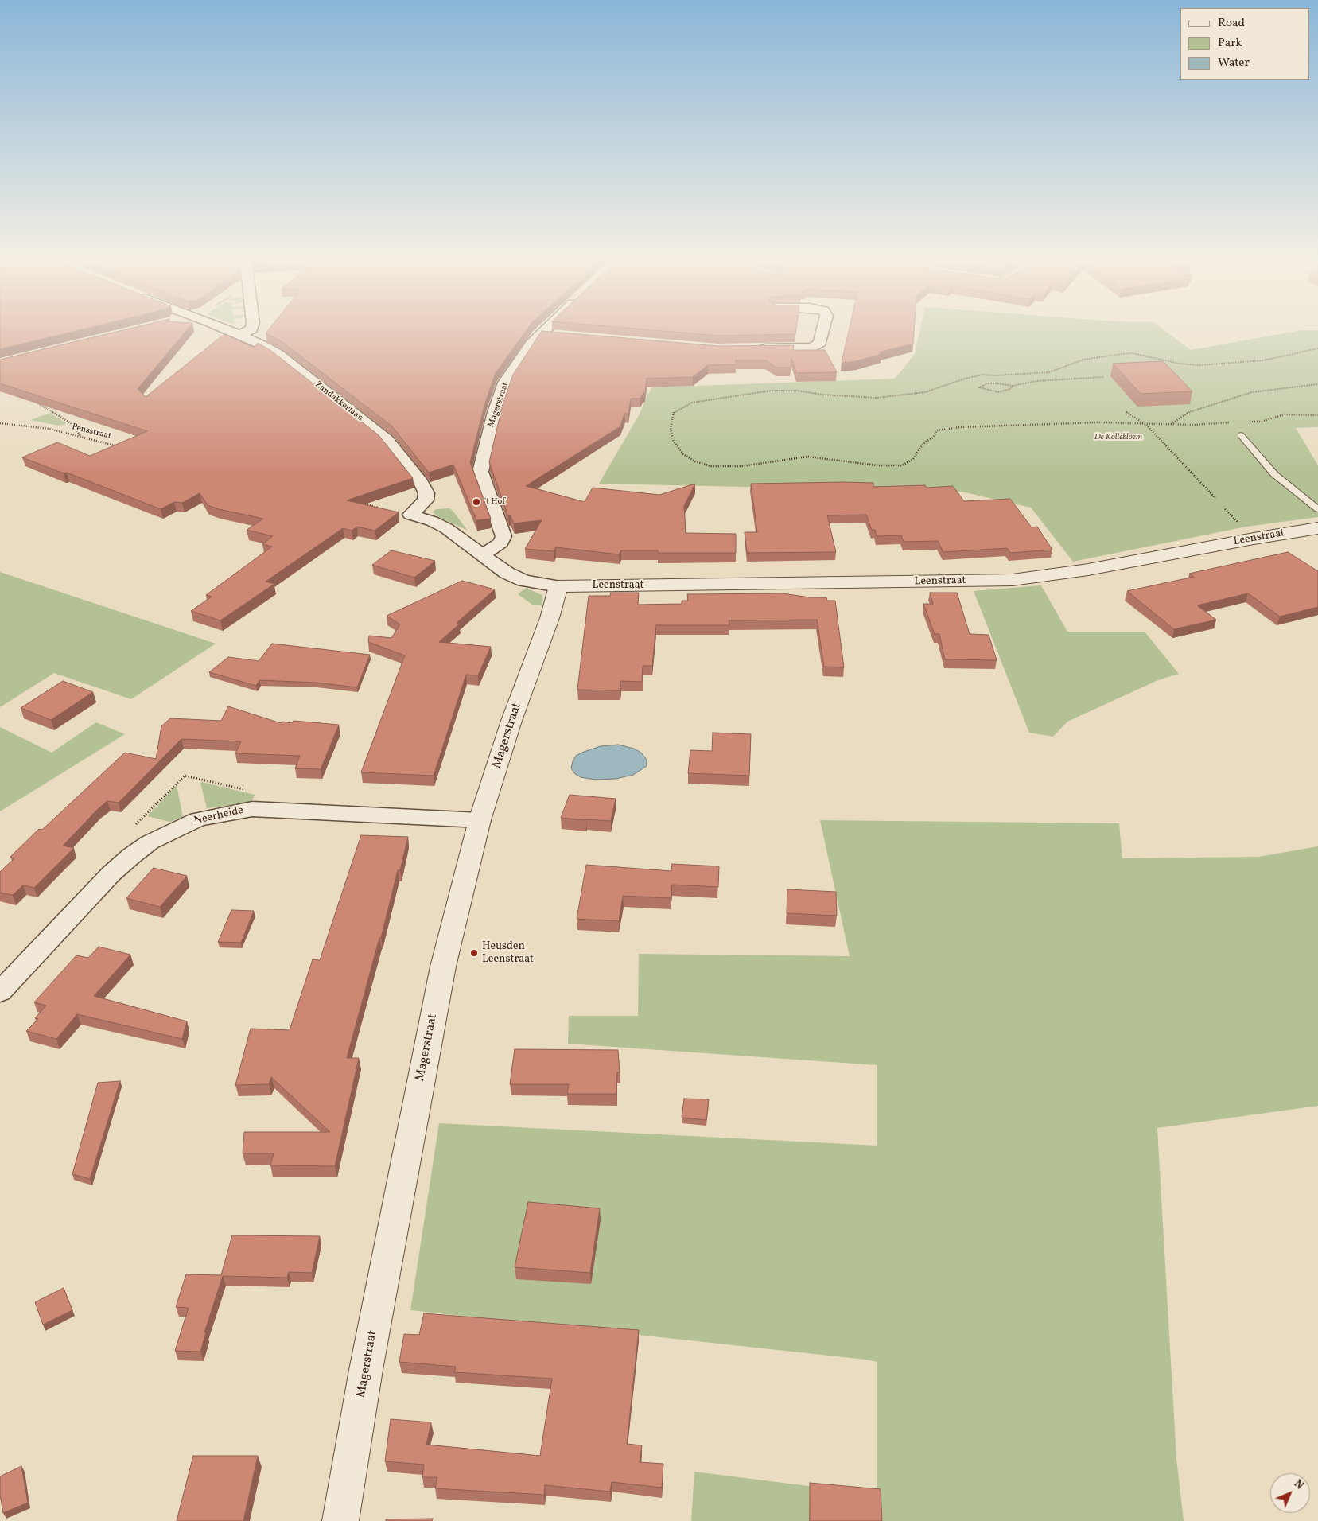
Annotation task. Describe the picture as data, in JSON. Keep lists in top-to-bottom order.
{
  "streets": {
    "street": [
      "Zandakkerlaan",
      "Magerstraat",
      "Leenstraat",
      "Neerheide"
    ],
    "path": ["Pensstraat"]
  },
  "crossings": [
    ["Magerstraat", "Leenstraat"],
    ["Magerstraat", "Neerheide"]
  ],
  "parks": ["De Kollebloem"],
  "places": ["'t Hof", "Heusden Leenstraat"],
  "legend": ["Road", "Park", "Water"],
  "north": "top right"
}
